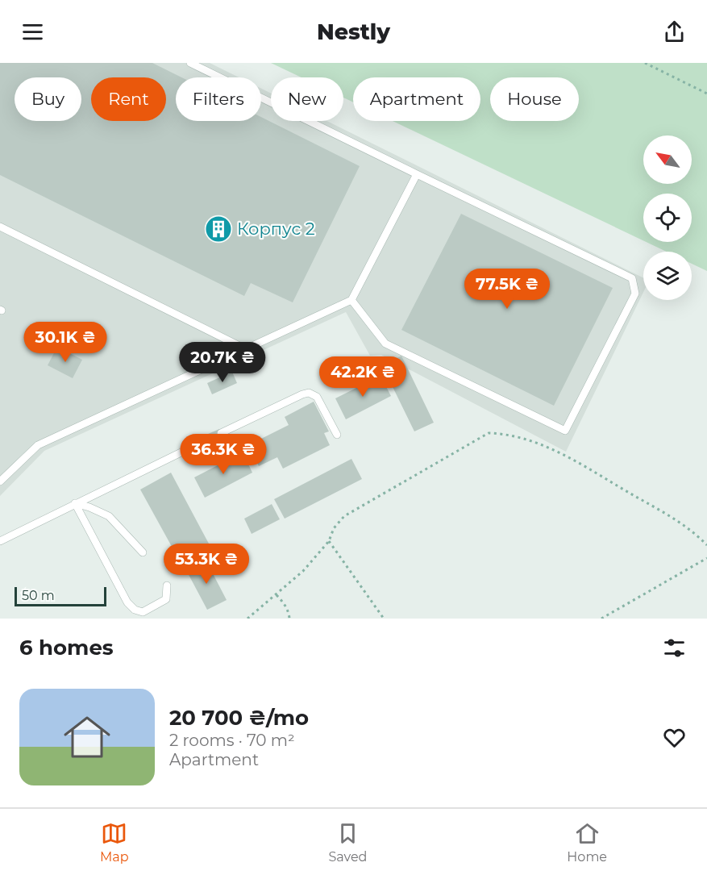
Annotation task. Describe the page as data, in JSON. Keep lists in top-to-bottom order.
{
  "places": {
    "building": ["Корпус 2"]
  },
  "scale_bar": "50 m",
  "north": "top left",
  "page": {
    "header": "Nestly",
    "chip": [
      "Buy",
      "Rent",
      "Filters",
      "New",
      "Apartment",
      "House"
    ],
    "price": [
      "77.5K ₴",
      "30.1K ₴",
      "20.7K ₴",
      "42.2K ₴",
      "36.3K ₴",
      "53.3K ₴"
    ],
    "scale": "50 m",
    "heading": "6 homes",
    "list": [
      {
        "name": "20 700 ₴/mo",
        "note": "2 rooms · 70 m² · Apartment"
      }
    ],
    "tabs": ["Map", "Saved", "Home"]
  }
}
